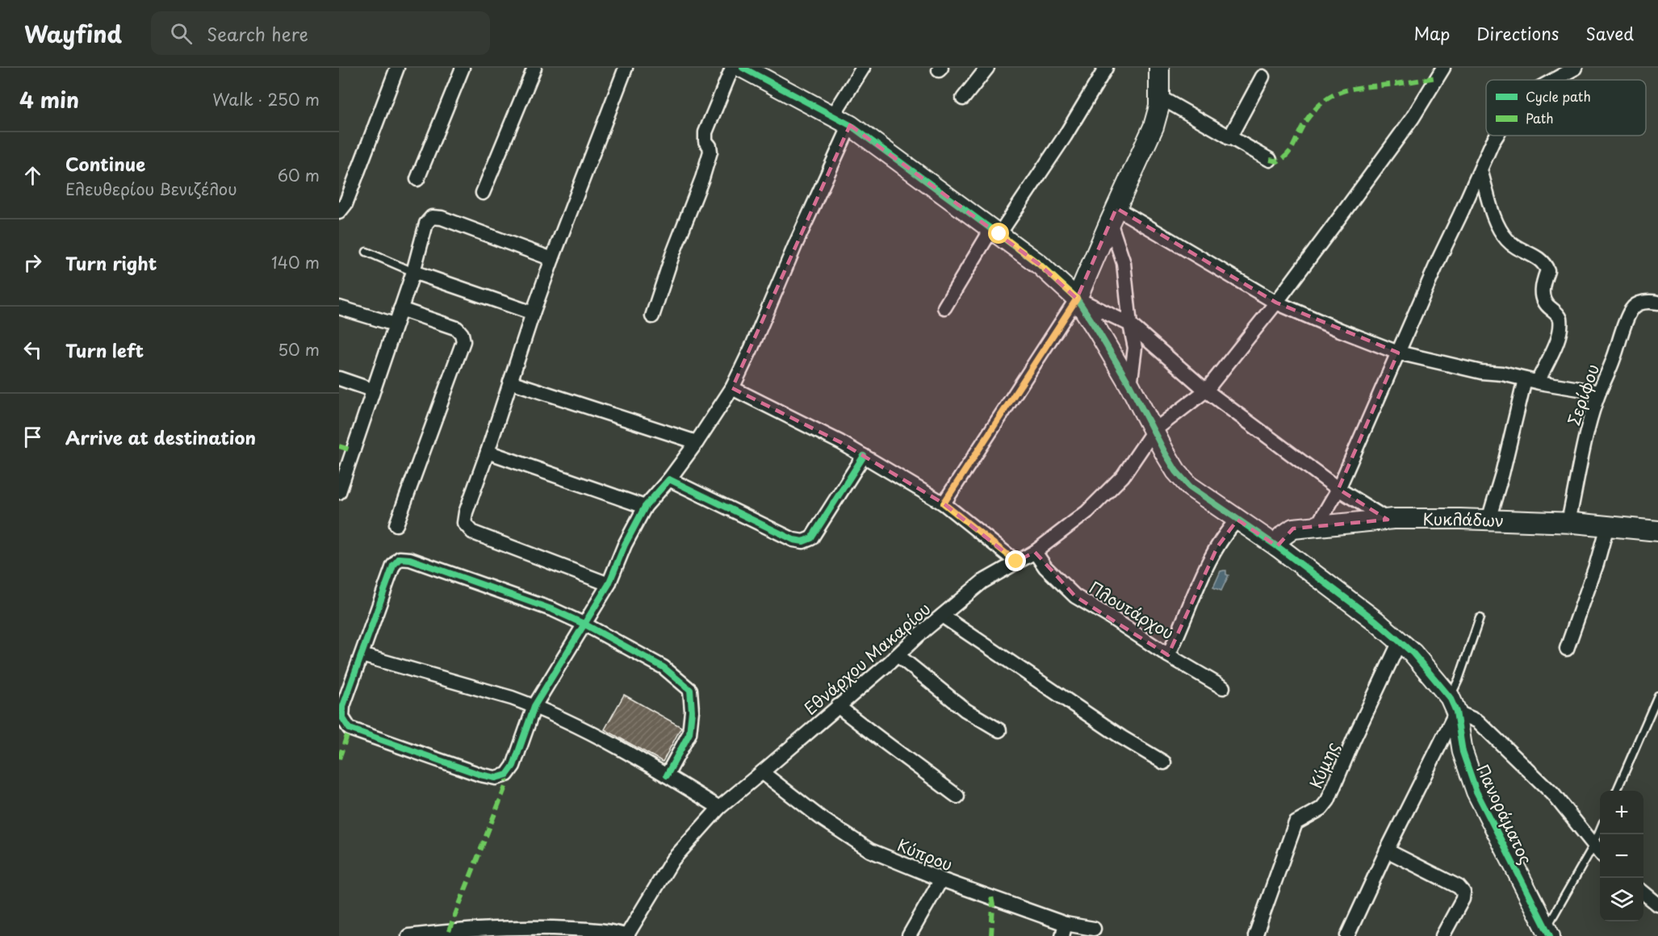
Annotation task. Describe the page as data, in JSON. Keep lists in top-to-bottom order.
{
  "streets": {
    "street": [
      "Σερίφου",
      "Κυκλάδων",
      "Πλουτάρχου",
      "Εθνάρχου Μακαρίου",
      "Κύμης",
      "Πανοράματος",
      "Κύπρου"
    ]
  },
  "crossings": [
    ["Σερίφου", "Κυκλάδων"],
    ["Πλουτάρχου", "Εθνάρχου Μακαρίου"],
    ["Εθνάρχου Μακαρίου", "Κύπρου"]
  ],
  "legend": ["Cycle path", "Path"],
  "page": {
    "header": "Wayfind",
    "search": "Search here",
    "nav": ["Map", "Directions", "Saved"],
    "heading": ["4 min", "Walk · 250 m"],
    "list": [
      ["Continue", "Ελευθερίου Βενιζέλου", "60 m"],
      ["Turn right", "140 m"],
      ["Turn left", "50 m"],
      "Arrive at destination"
    ],
    "map_buttons": ["+", "−"]
  }
}
